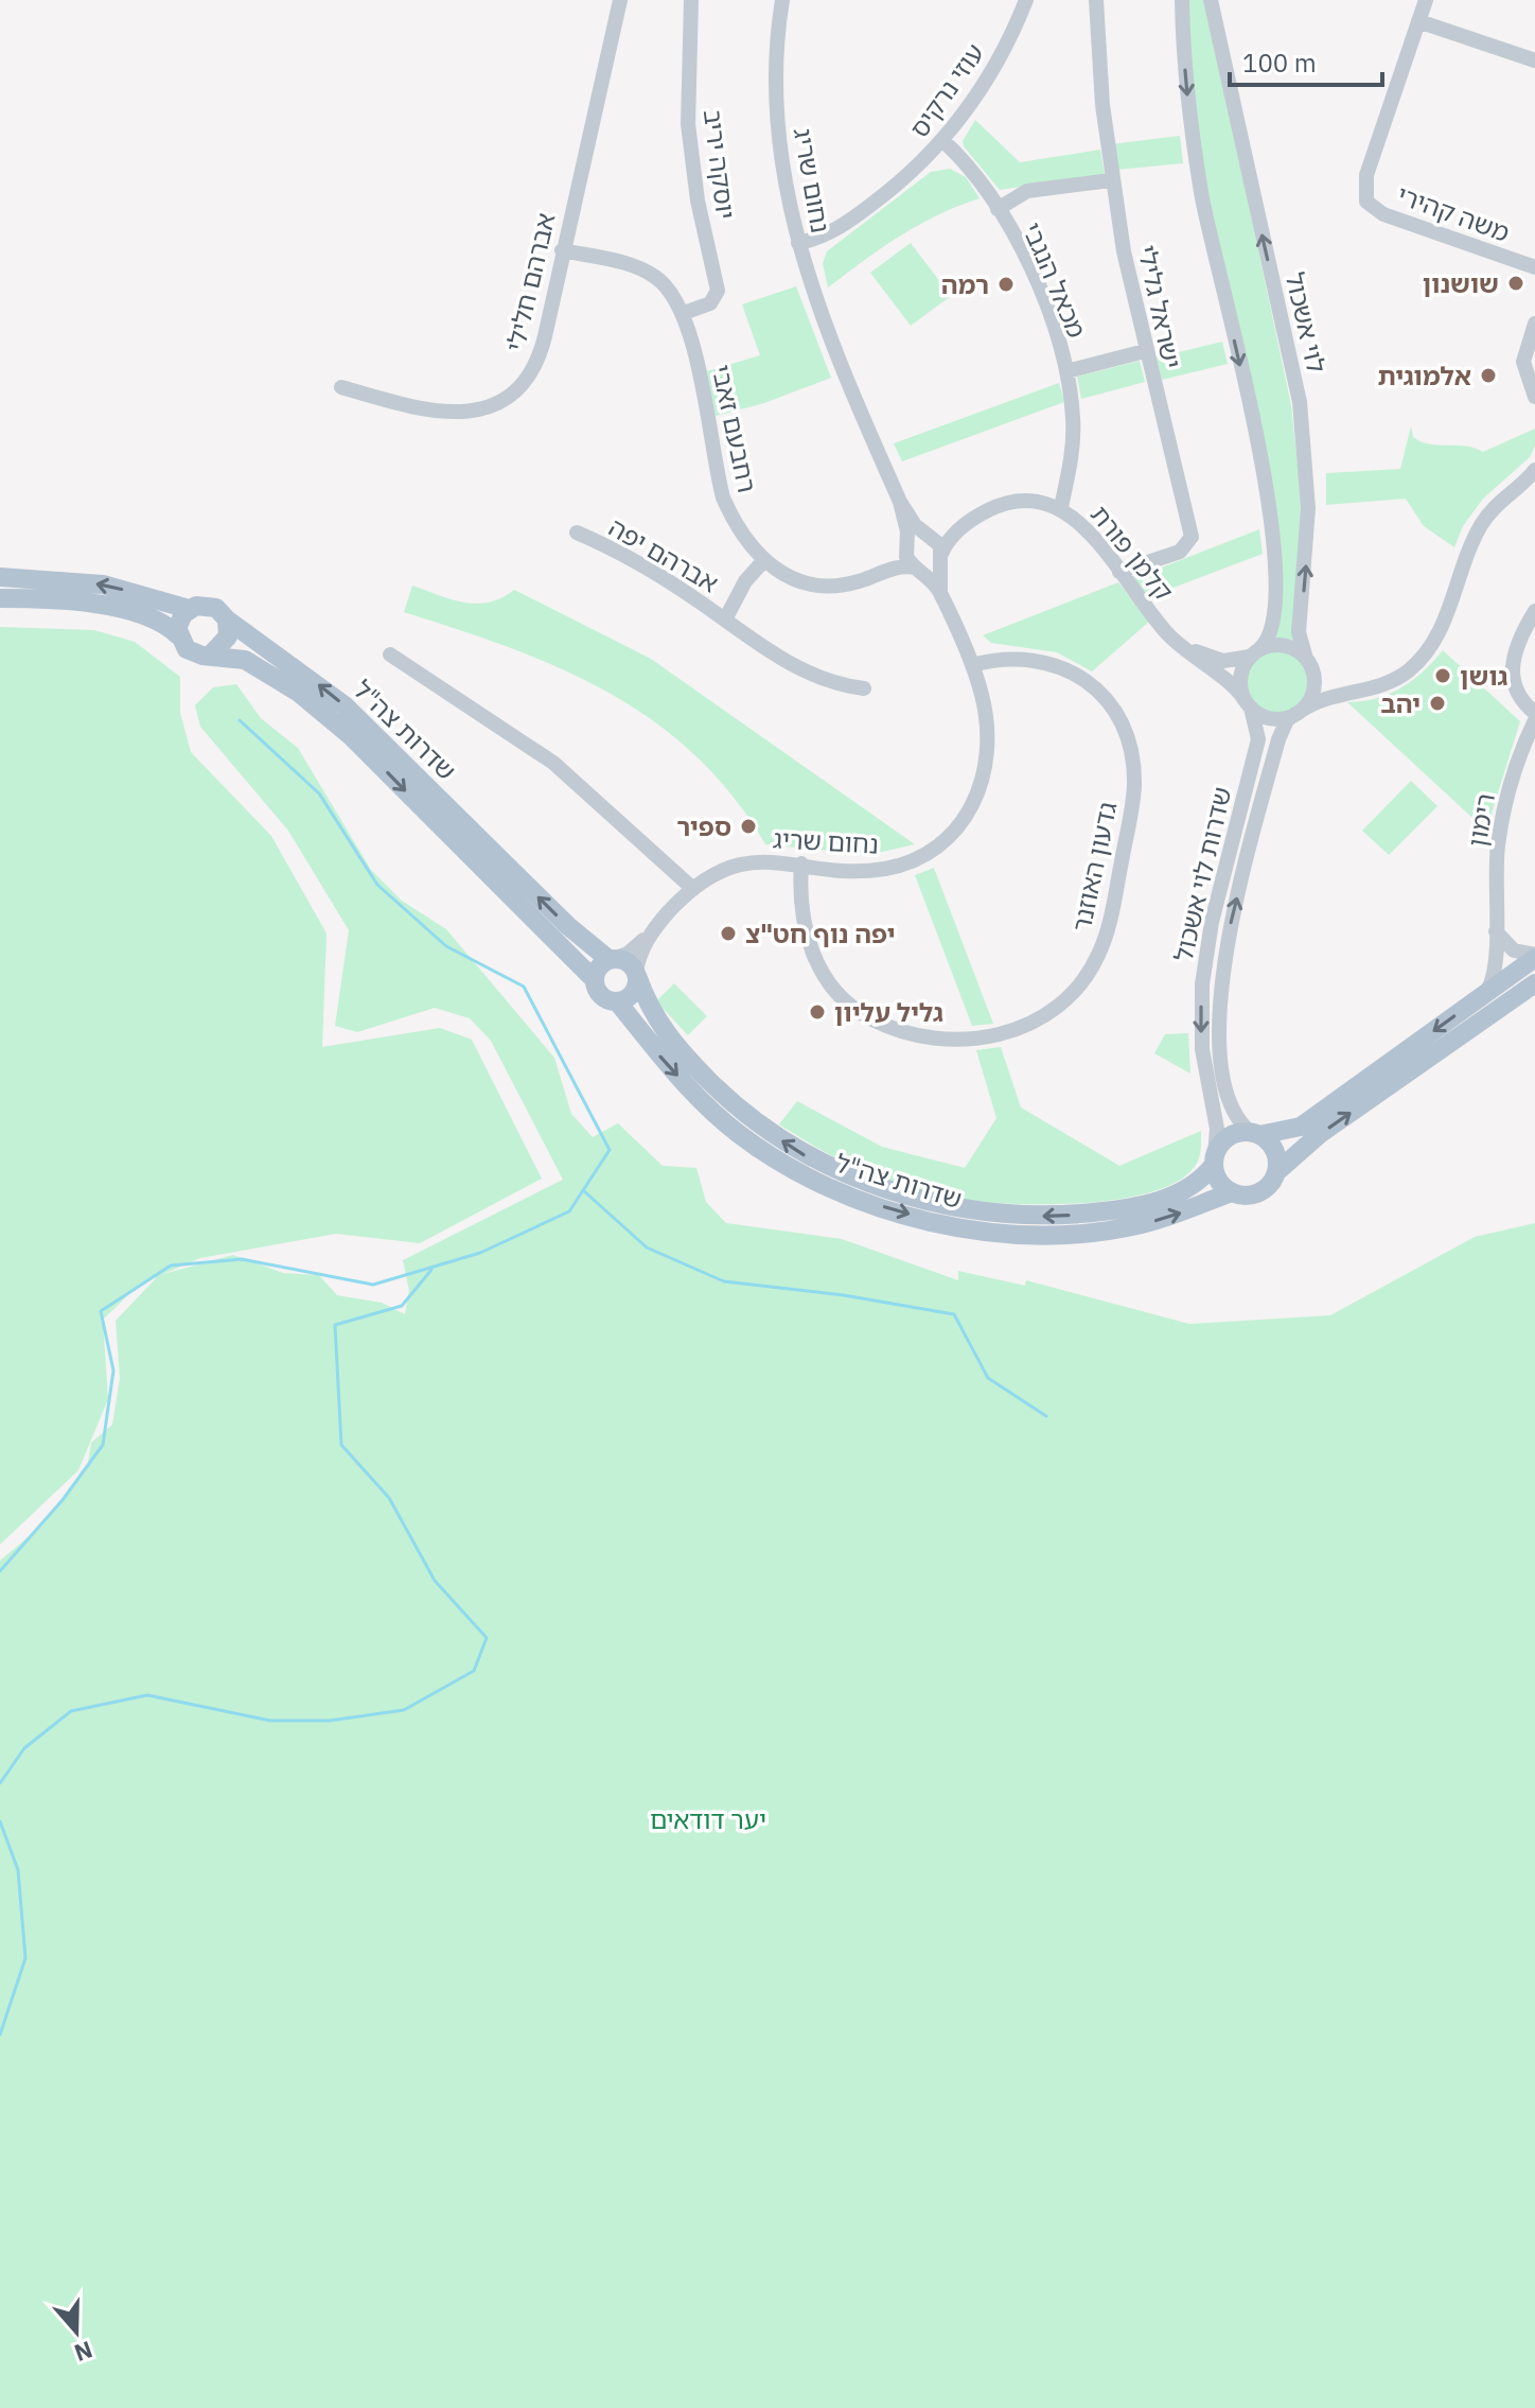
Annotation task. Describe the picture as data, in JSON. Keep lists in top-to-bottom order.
{
  "streets": {
    "main road": ["שדרות צה\"ל"],
    "street": [
      "עוזי נרקיס",
      "יוסקה יריב",
      "נחום שריג",
      "משה קהירי",
      "מכאל הנגבי",
      "אברהם חלילי",
      "ישראל גלילי",
      "לוי אשכול",
      "רחבעם זאבי",
      "קלמן פורת",
      "אברהם יפה",
      "רימון",
      "גדעון האוזנר",
      "שדרות לוי אשכול"
    ]
  },
  "crossings": [
    ["עוזי נרקיס", "נחום שריג"],
    ["עוזי נרקיס", "מכאל הנגבי"],
    ["יוסקה יריב", "רחבעם זאבי"],
    ["נחום שריג", "רחבעם זאבי"],
    ["נחום שריג", "קלמן פורת"],
    ["נחום שריג", "שדרות צה\"ל"],
    ["נחום שריג", "גדעון האוזנר"],
    ["מכאל הנגבי", "קלמן פורת"],
    ["אברהם חלילי", "רחבעם זאבי"],
    ["ישראל גלילי", "קלמן פורת"],
    ["לוי אשכול", "קלמן פורת"],
    ["לוי אשכול", "שדרות לוי אשכול"],
    ["רחבעם זאבי", "קלמן פורת"],
    ["רחבעם זאבי", "אברהם יפה"],
    ["קלמן פורת", "שדרות לוי אשכול"],
    ["שדרות צה\"ל", "שדרות לוי אשכול"]
  ],
  "parks": ["יער דודאים"],
  "places": [
    "שושנון",
    "רמה",
    "אלמוגית",
    "גושן",
    "יהב",
    "ספיר",
    "יפה נוף חט\"צ",
    "גליל עליון"
  ],
  "scale_bar": "100 m",
  "north": "bottom"
}
